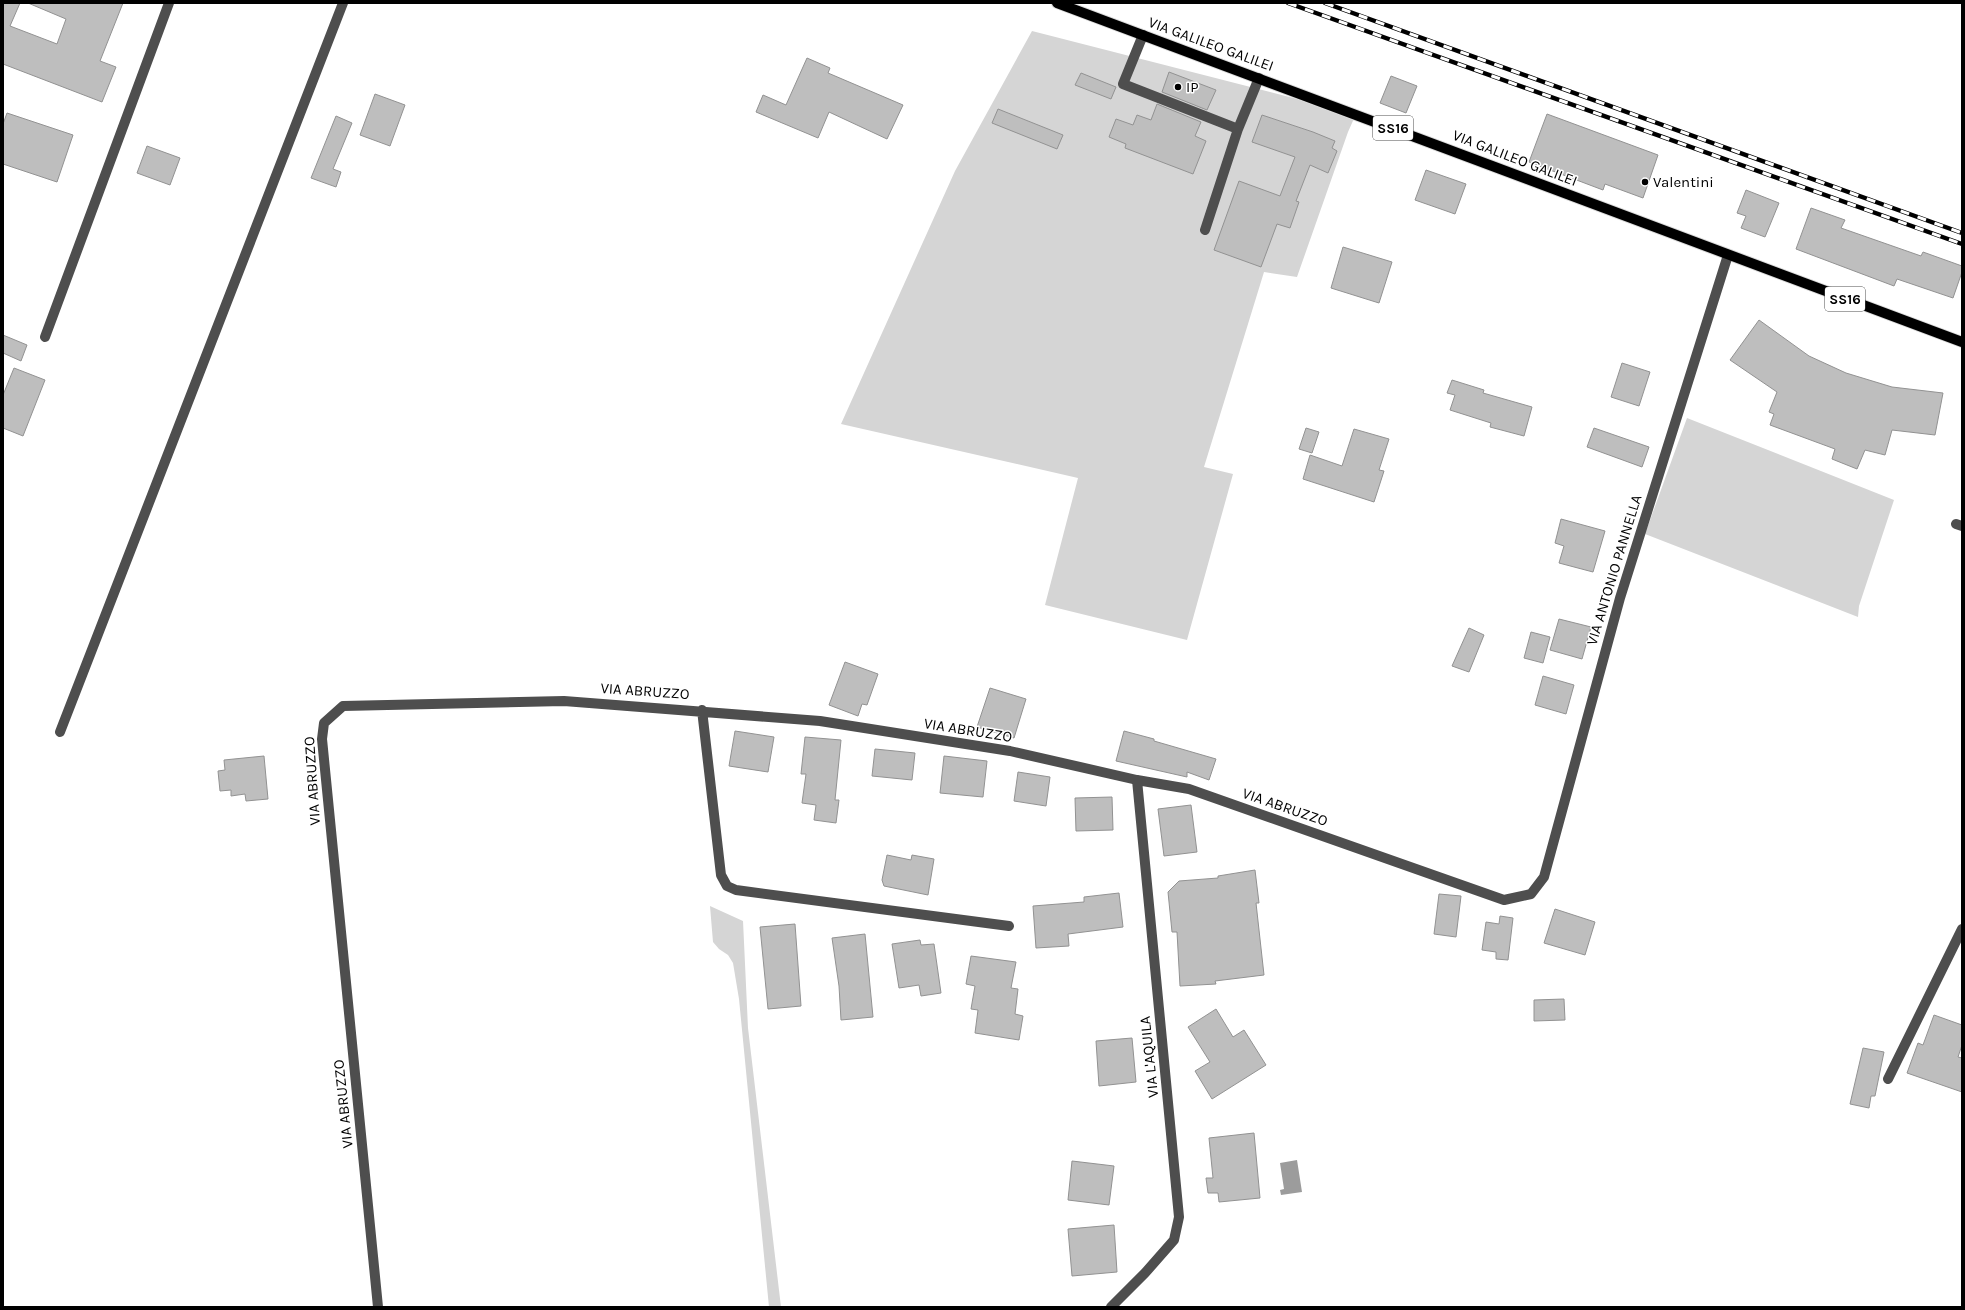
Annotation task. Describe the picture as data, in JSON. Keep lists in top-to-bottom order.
{
  "streets": {
    "main road": ["VIA GALILEO GALILEI", "SS16"],
    "street": ["VIA ANTONIO PANNELLA", "VIA ABRUZZO", "VIA L'AQUILA"]
  },
  "crossings": [
    ["VIA GALILEO GALILEI", "VIA ANTONIO PANNELLA"],
    ["VIA ANTONIO PANNELLA", "VIA ABRUZZO"],
    ["VIA ABRUZZO", "VIA L'AQUILA"]
  ],
  "places": ["IP", "Valentini"]
}
